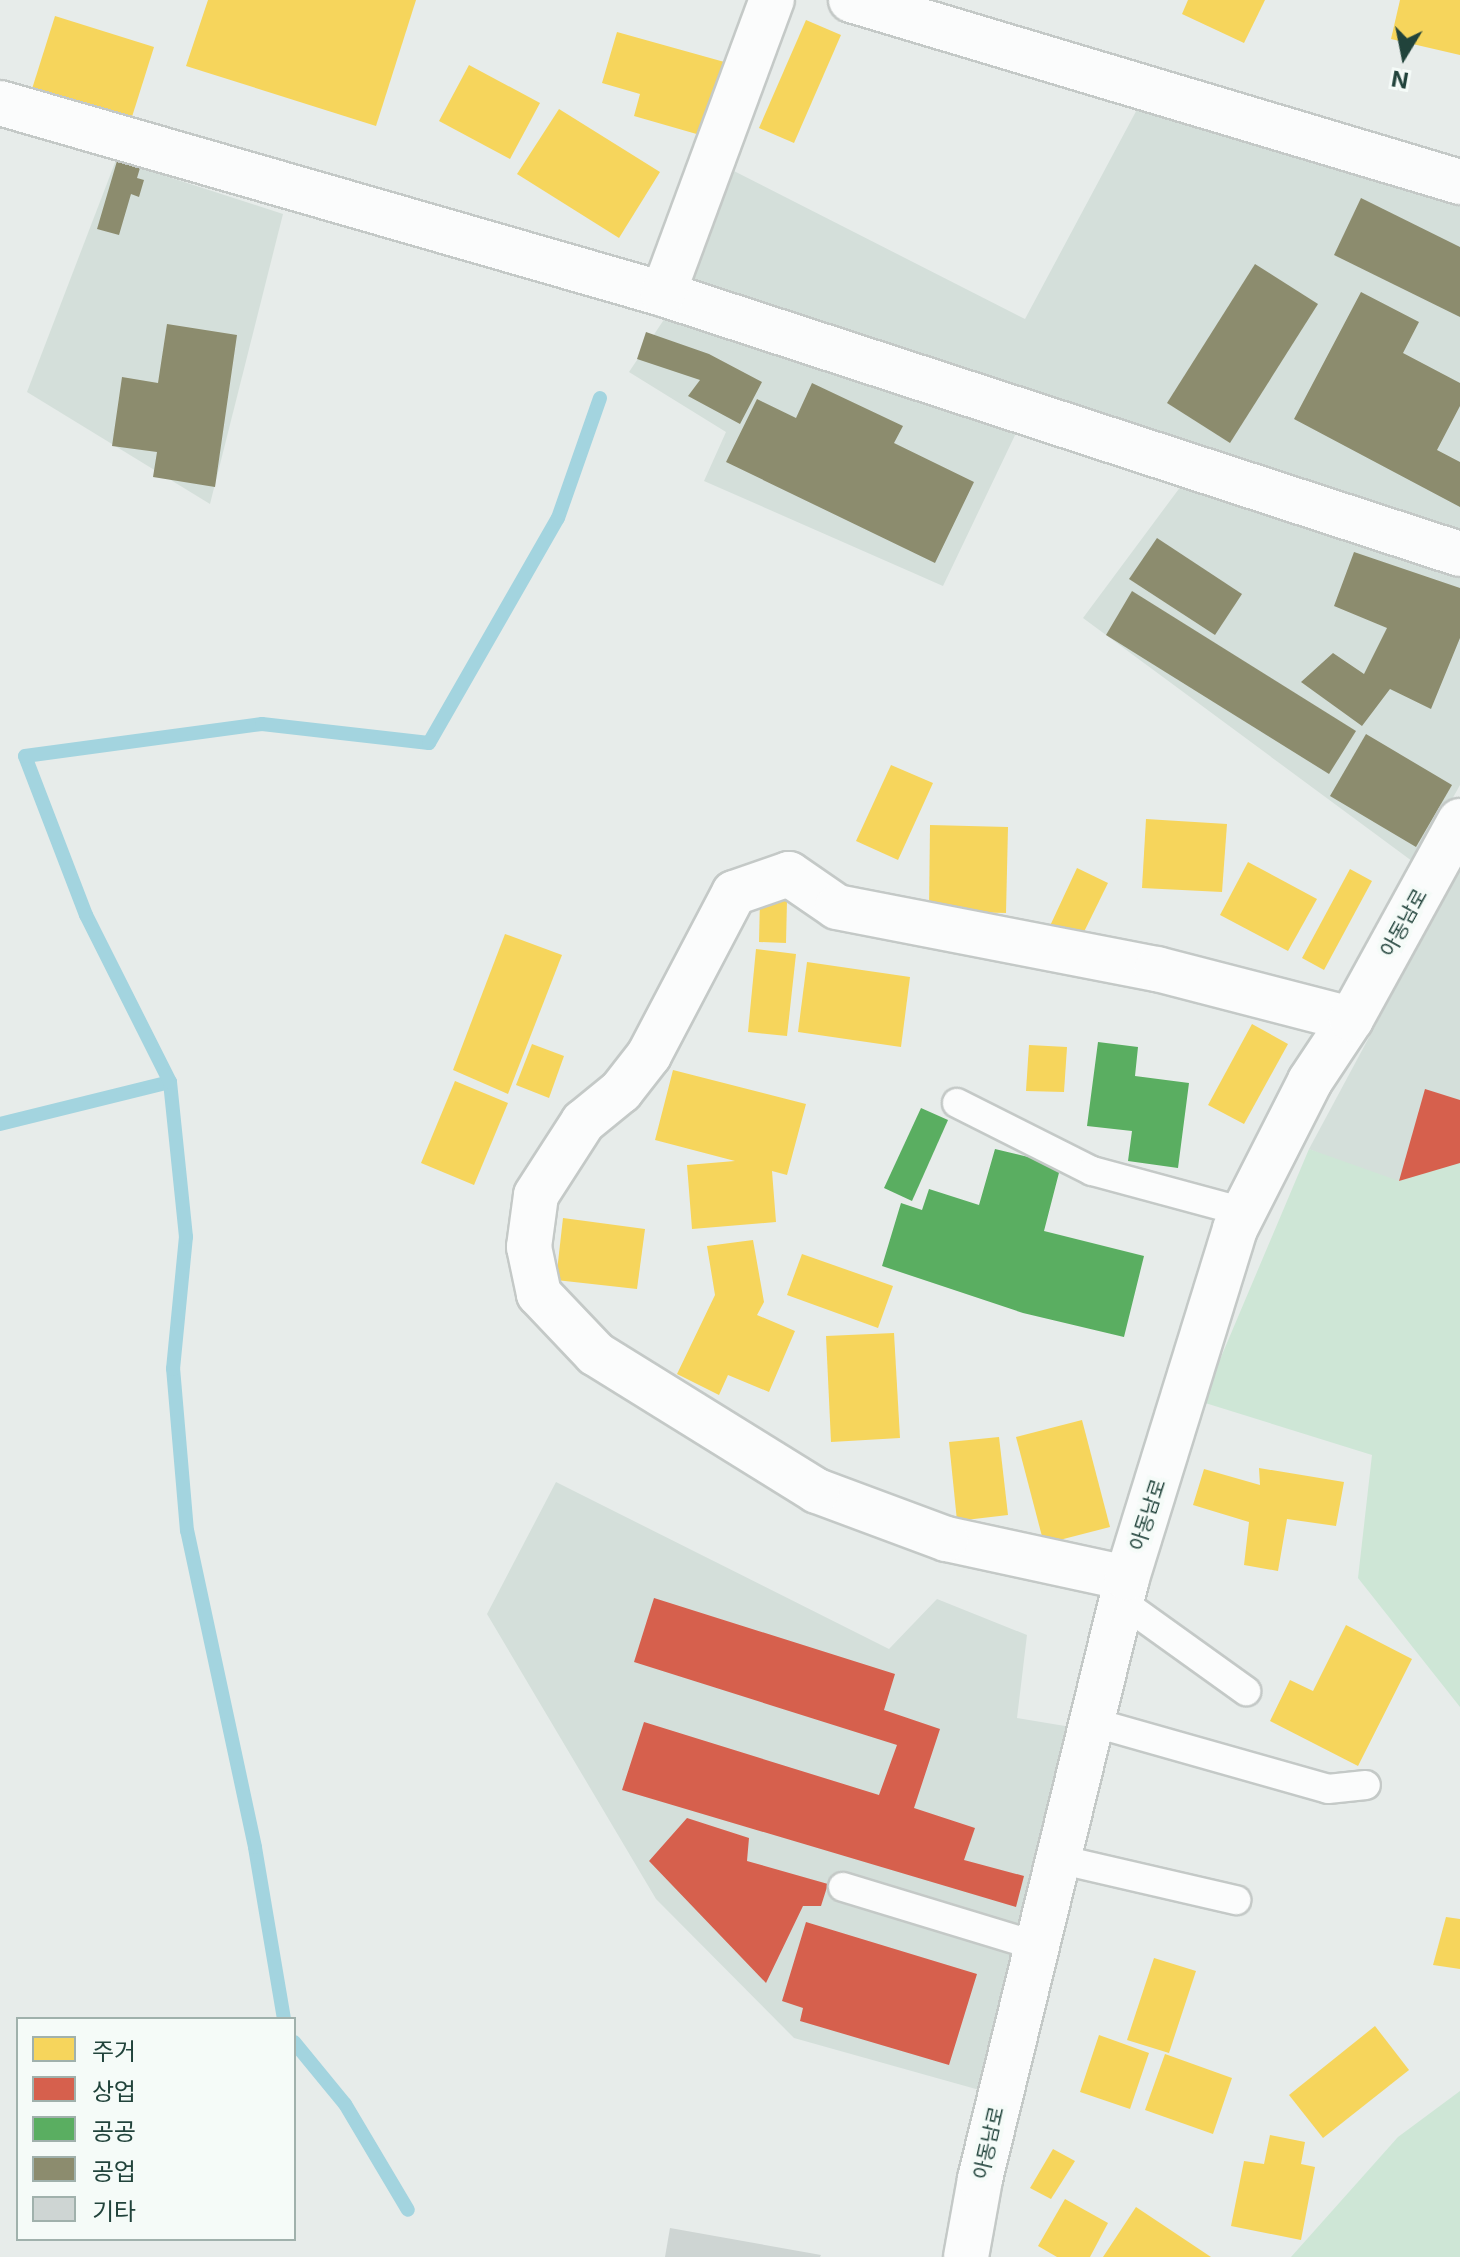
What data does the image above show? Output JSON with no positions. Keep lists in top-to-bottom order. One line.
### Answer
{"streets":{"street":["아동남로"]},"legend":["주거","상업","공공","공업","기타"],"north":"bottom"}
